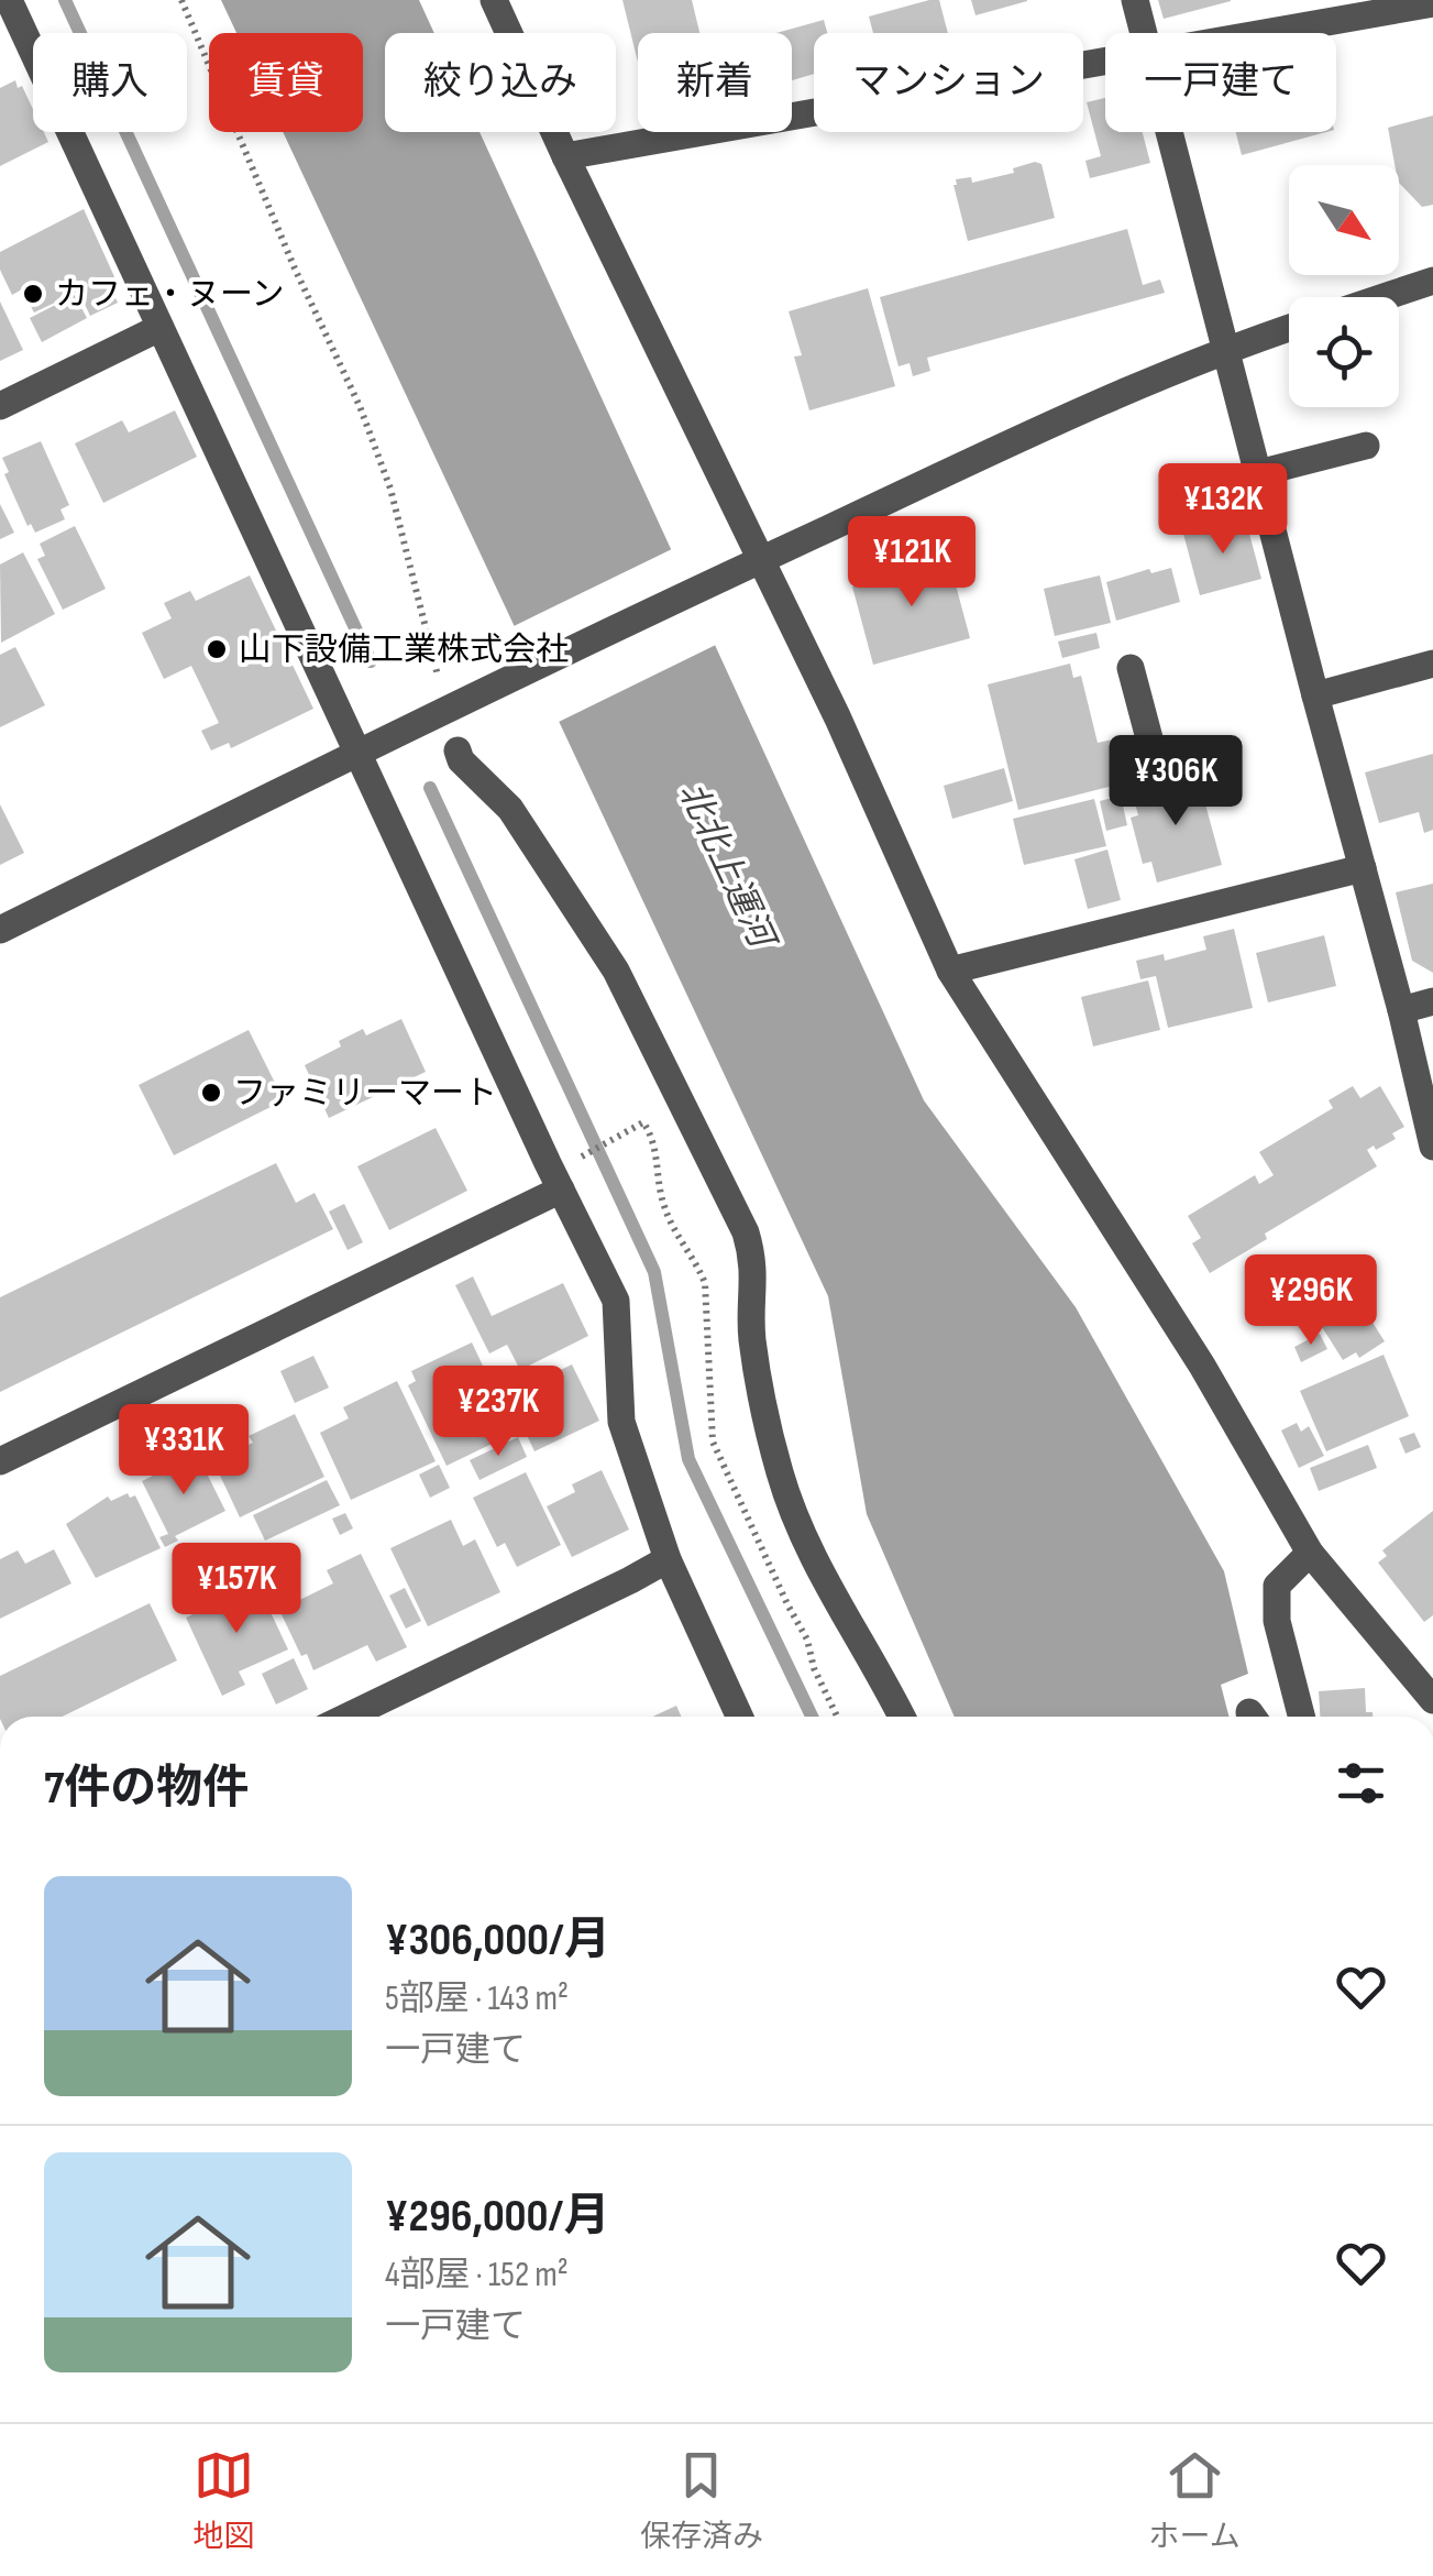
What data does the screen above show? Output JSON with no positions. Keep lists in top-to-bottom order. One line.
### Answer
{"water":["北北上運河"],"places":["カフェ・ヌーン","山下設備工業株式会社","ファミリーマート"],"north":"bottom right","page":{"chip":["購入","賃貸","絞り込み","新着","マンション","一戸建て"],"price":["¥132K","¥121K","¥306K","¥296K","¥237K","¥331K","¥157K"],"heading":"7件の物件","list":[{"name":"¥306,000/月","note":"5部屋 · 143 m² · 一戸建て"},{"name":"¥296,000/月","note":"4部屋 · 152 m² · 一戸建て"}],"tabs":["地図","保存済み","ホーム"]}}
